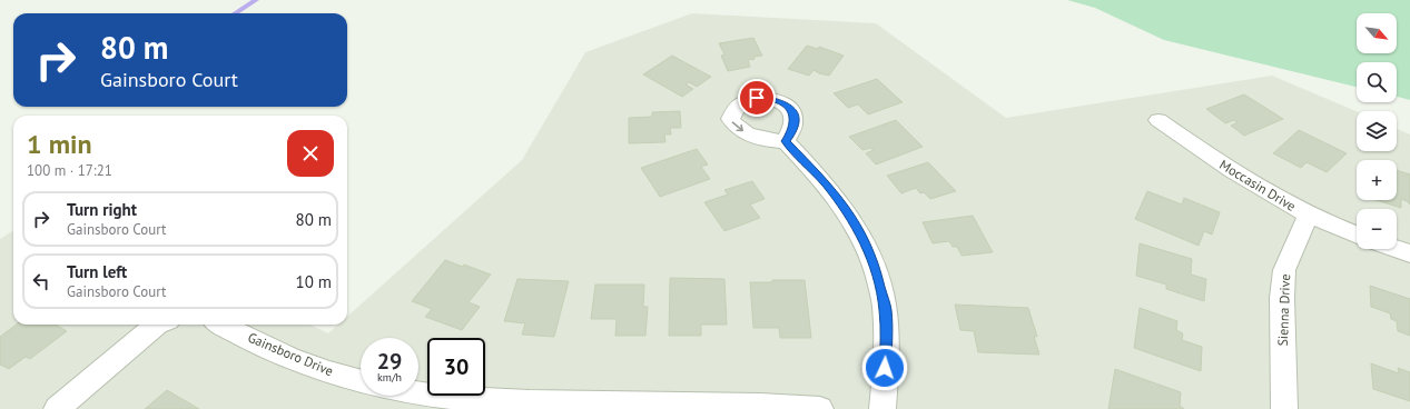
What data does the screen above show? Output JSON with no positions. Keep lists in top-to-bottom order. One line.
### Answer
{"streets":{"street":["Moccasin Drive","Sienna Drive","Gainsboro Drive"]},"crossings":[["Moccasin Drive","Sienna Drive"]],"north":"bottom right","page":{"map_buttons":["+","−"],"turn":["80 m","Gainsboro Court"],"heading":["1 min","100 m · 17:21"],"list":[{"name":"Turn right","note":"Gainsboro Court","value":"80 m"},{"name":"Turn left","note":"Gainsboro Court","value":"10 m"}],"speed":"29 km/h","limit":"30"}}
